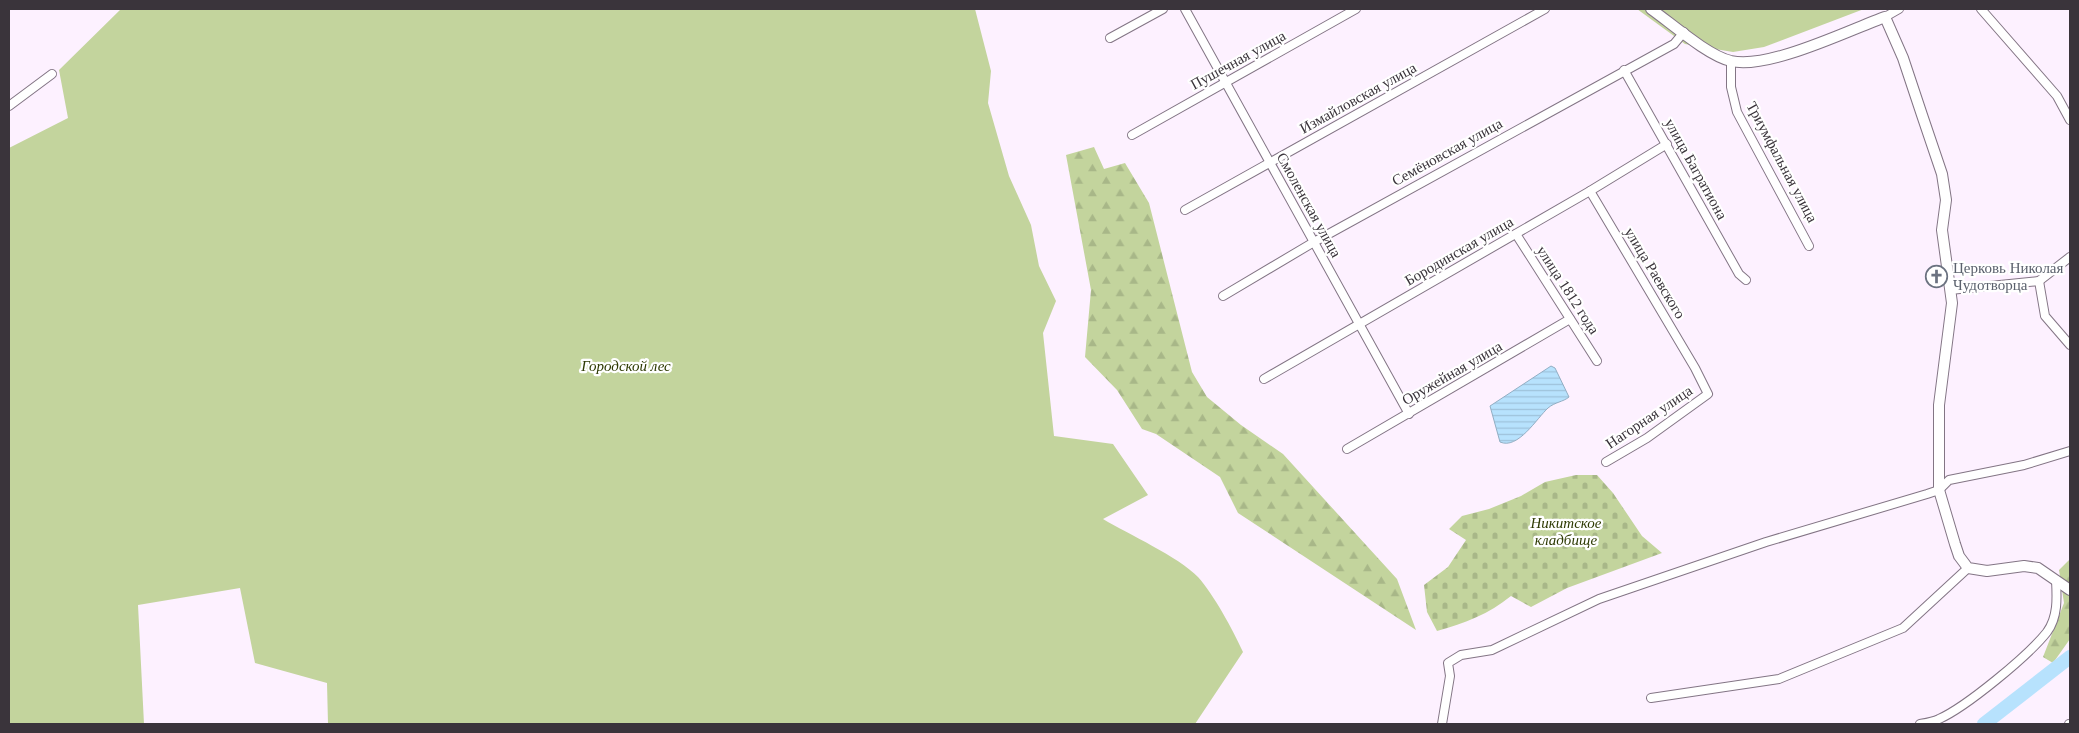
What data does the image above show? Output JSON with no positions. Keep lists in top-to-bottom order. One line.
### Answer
{"streets":{"street":["Пушечная улица","Измайловская улица","Семёновская улица","Триумфальная улица","улица Багратиона","Смоленская улица","Бородинская улица","улица Раевского","улица 1812 года","Оружейная улица","Нагорная улица"]},"crossings":[["Пушечная улица","Смоленская улица"],["Измайловская улица","Смоленская улица"],["Семёновская улица","улица Багратиона"],["Семёновская улица","Смоленская улица"],["улица Багратиона","Бородинская улица"],["Смоленская улица","Бородинская улица"],["Смоленская улица","Оружейная улица"],["Бородинская улица","улица Раевского"],["Бородинская улица","улица 1812 года"],["улица Раевского","Нагорная улица"],["улица 1812 года","Оружейная улица"]],"parks":["Городской лес","Никитское кладбище"],"places":{"church":["Церковь Николая Чудотворца"]}}
